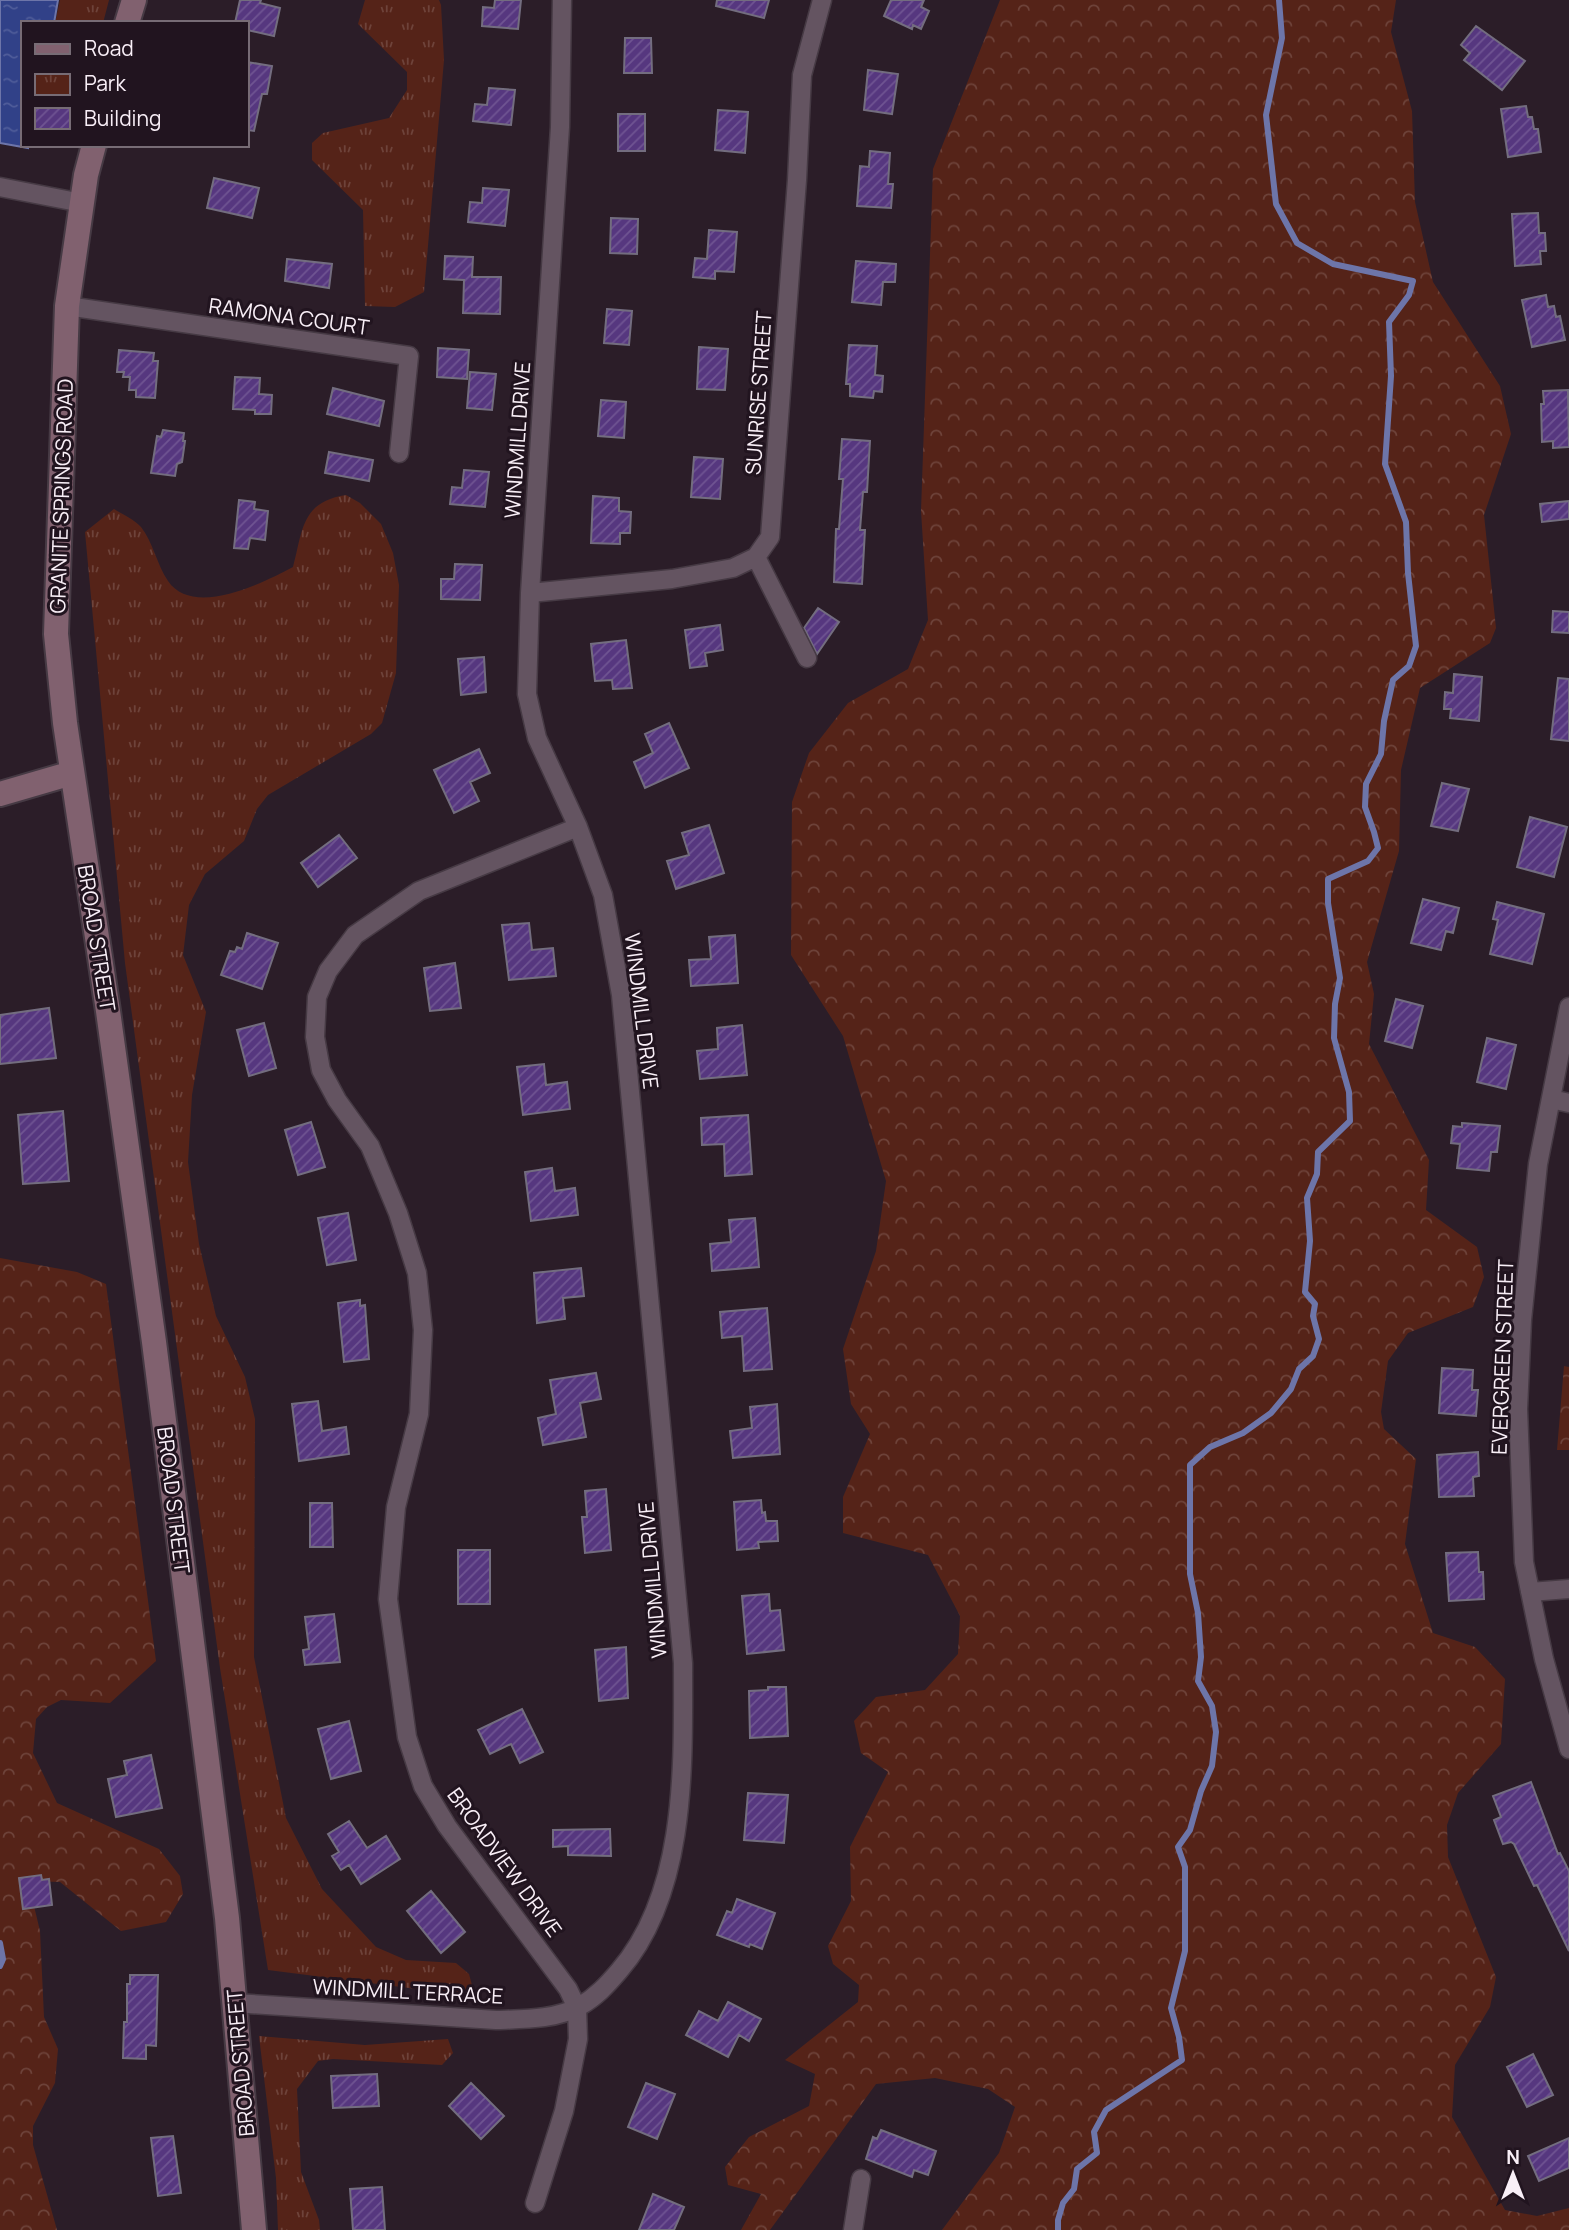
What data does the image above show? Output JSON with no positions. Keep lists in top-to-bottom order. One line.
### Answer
{"streets":{"street":["RAMONA COURT","SUNRISE STREET","WINDMILL DRIVE","GRANITE SPRINGS ROAD","BROAD STREET","EVERGREEN STREET","BROADVIEW DRIVE","WINDMILL TERRACE"]},"crossings":[["RAMONA COURT","GRANITE SPRINGS ROAD"],["WINDMILL DRIVE","BROADVIEW DRIVE"],["WINDMILL DRIVE","WINDMILL TERRACE"],["GRANITE SPRINGS ROAD","BROAD STREET"],["BROAD STREET","WINDMILL TERRACE"],["BROADVIEW DRIVE","WINDMILL TERRACE"]],"legend":["Road","Park","Building"],"north":"top"}
